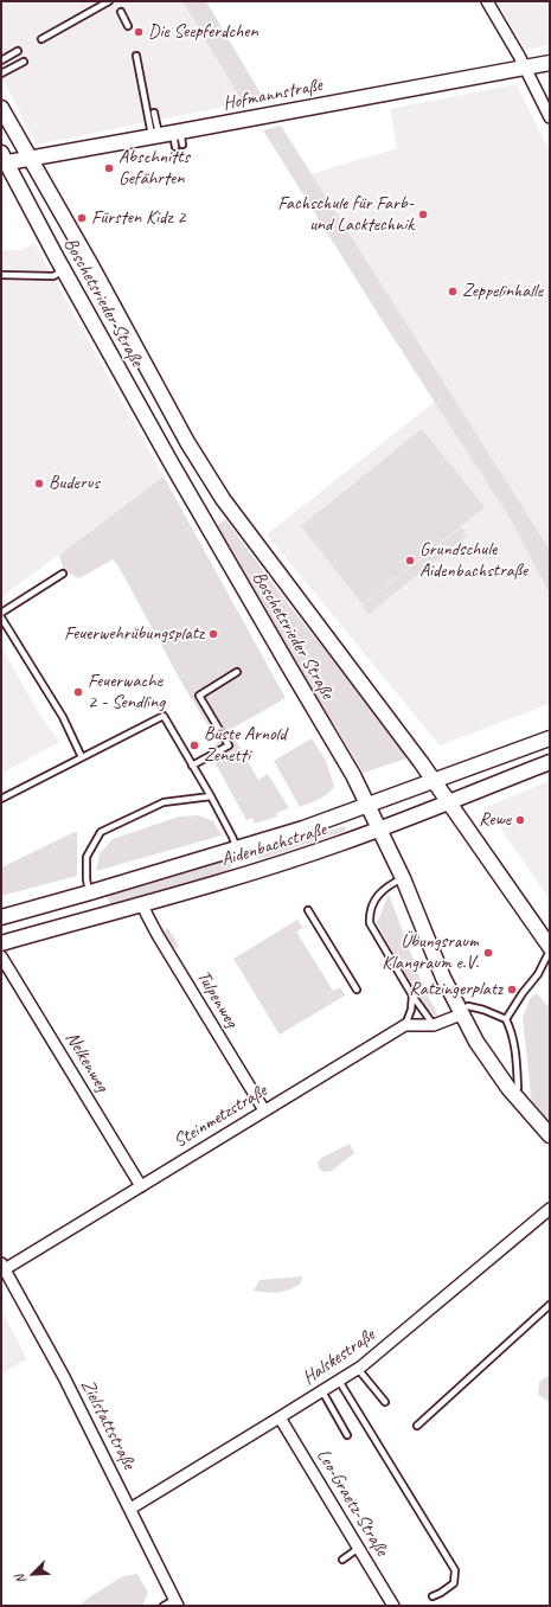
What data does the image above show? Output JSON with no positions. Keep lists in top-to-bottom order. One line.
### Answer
{"streets":{"main road":["Hofmannstraße","Boschetsrieder Straße","Aidenbachstraße"],"street":["Tulpenweg","Nelkenweg","Steinmetzstraße","Halskestraße","Zielstattstraße","Leo-Graetz-Straße"]},"crossings":[["Hofmannstraße","Boschetsrieder Straße"],["Boschetsrieder Straße","Aidenbachstraße"],["Aidenbachstraße","Tulpenweg"],["Tulpenweg","Steinmetzstraße"],["Nelkenweg","Steinmetzstraße"],["Steinmetzstraße","Zielstattstraße"],["Halskestraße","Zielstattstraße"],["Halskestraße","Leo-Graetz-Straße"]],"places":["Die Seepferdchen","Abschnitts Gefährten","Fachschule für Farb- und Lacktechnik","Fürsten Kidz 2","Zeppelinhalle","Buderus","Grundschule Aidenbachstraße","Feuerwehrübungsplatz","Feuerwache 2 - Sendling","Büste Arnold Zenetti","Rewe","Übungsraum Klangraum e.V.","Ratzingerplatz"],"north":"bottom left"}
